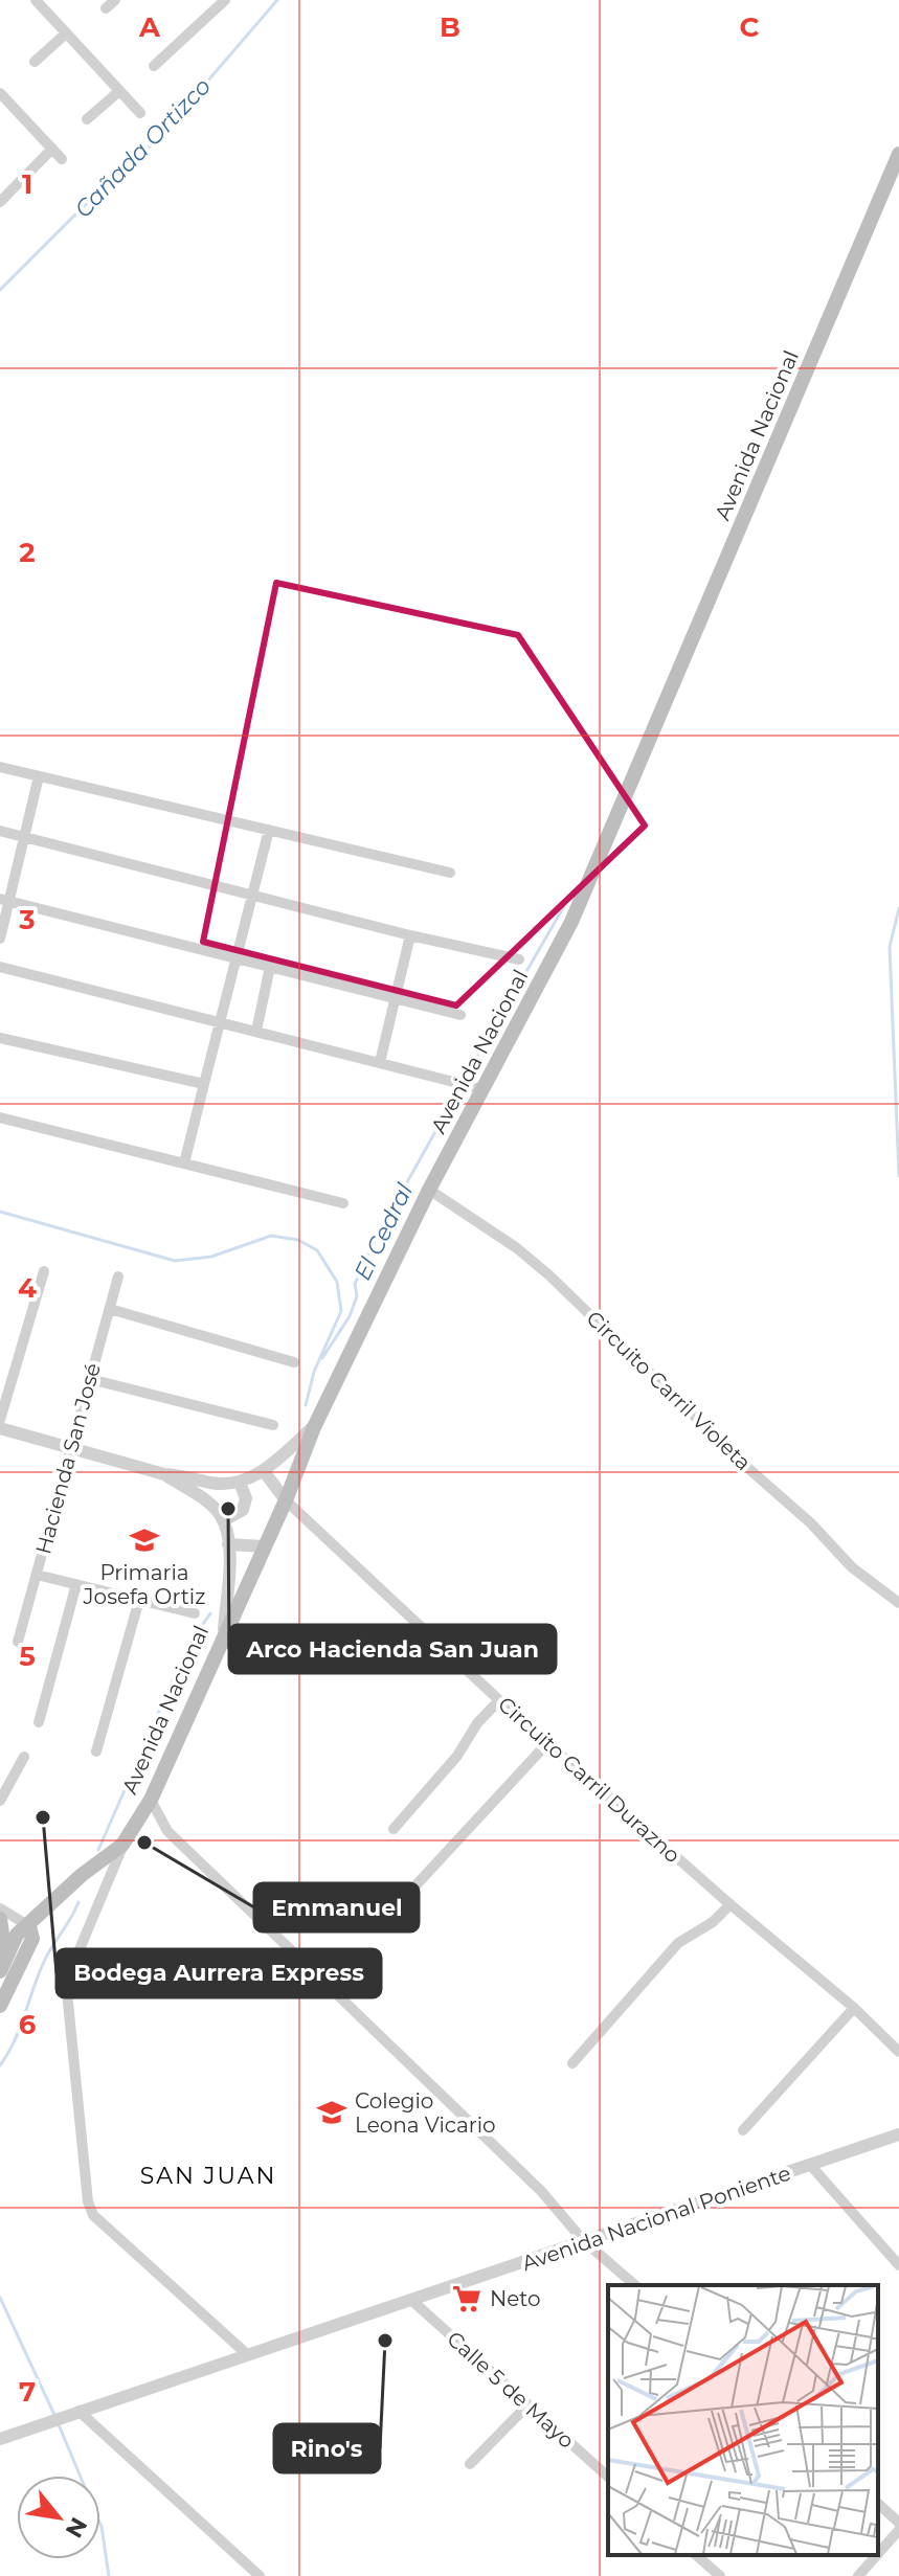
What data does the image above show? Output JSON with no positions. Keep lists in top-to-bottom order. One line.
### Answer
{"streets":{"main road":["Avenida Nacional"],"street":["Circuito Carril Violeta","Hacienda San José","Circuito Carril Durazno","Avenida Nacional Poniente","Calle 5 de Mayo"]},"crossings":[["Avenida Nacional","Circuito Carril Violeta"],["Avenida Nacional","Circuito Carril Durazno"],["Avenida Nacional Poniente","Calle 5 de Mayo"]],"districts":["SAN JUAN"],"water":["Cañada Ortizco","El Cedral"],"places":{"other":["Arco Hacienda San Juan","Bodega Aurrera Express","Emmanuel","Rino's"],"school or university":["Primaria Josefa Ortiz","Colegio Leona Vicario"],"supermarket":["Neto"]},"north":"bottom right","grid":{"columns":["A","B","C"],"rows":["1","2","3","4","5","6","7"]}}
